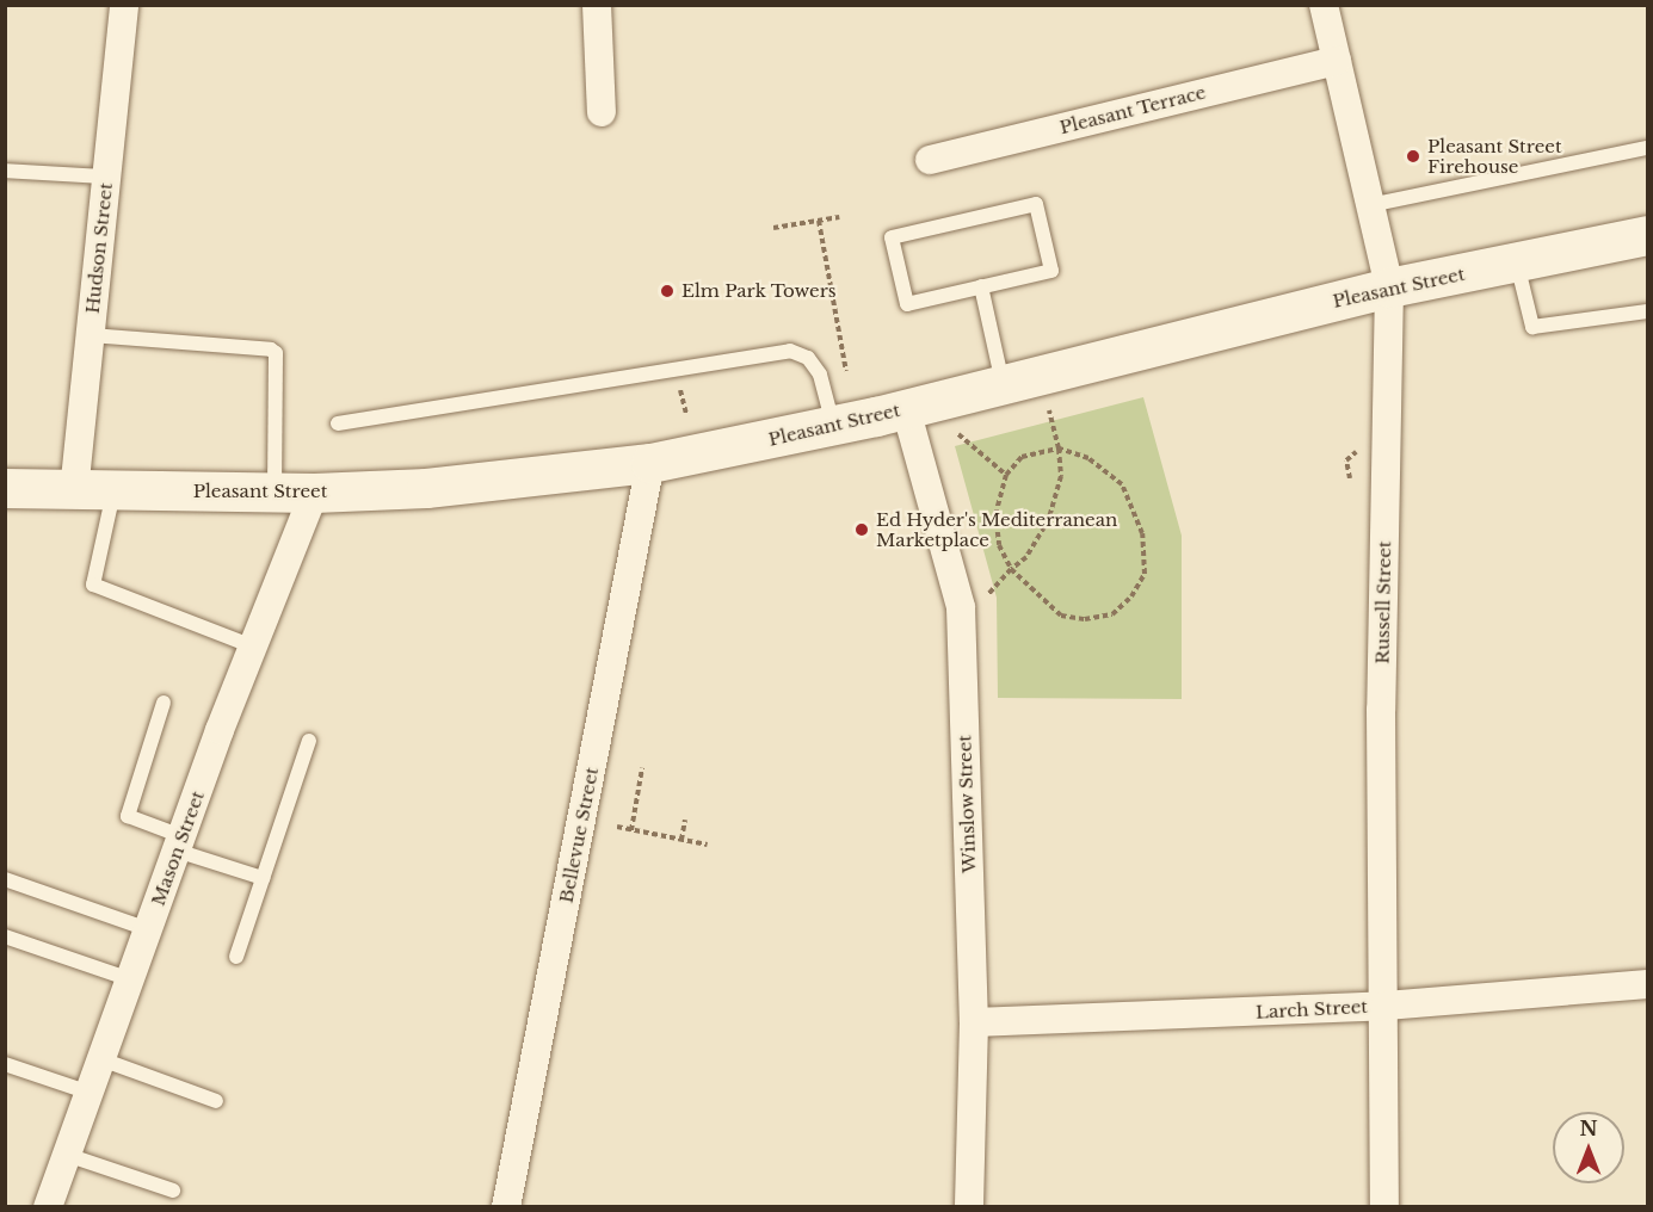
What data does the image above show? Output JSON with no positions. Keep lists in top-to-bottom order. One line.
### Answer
{"streets":{"main road":["Pleasant Street"],"street":["Pleasant Terrace","Hudson Street","Russell Street","Winslow Street","Bellevue Street","Mason Street","Larch Street"]},"crossings":[["Pleasant Terrace","Russell Street"],["Hudson Street","Pleasant Street"],["Pleasant Street","Russell Street"],["Pleasant Street","Winslow Street"],["Pleasant Street","Bellevue Street"],["Pleasant Street","Mason Street"],["Russell Street","Larch Street"],["Winslow Street","Larch Street"]],"places":["Pleasant Street Firehouse","Elm Park Towers","Ed Hyder's Mediterranean Marketplace"],"north":"top"}
